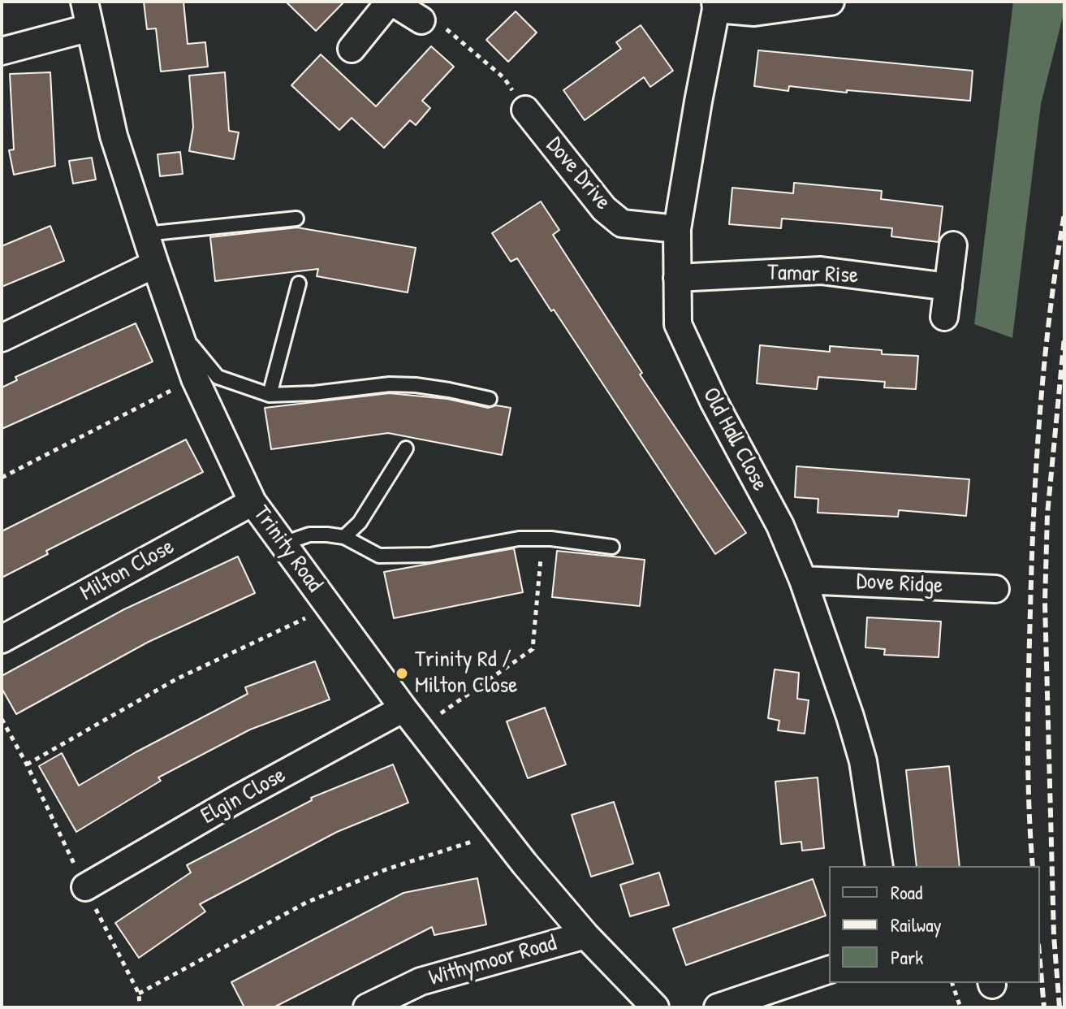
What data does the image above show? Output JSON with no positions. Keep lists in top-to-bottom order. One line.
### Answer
{"streets":{"street":["Dove Drive","Tamar Rise","Old Hall Close","Trinity Road","Milton Close","Dove Ridge","Elgin Close","Withymoor Road"]},"crossings":[["Dove Drive","Old Hall Close"],["Tamar Rise","Old Hall Close"],["Old Hall Close","Dove Ridge"],["Trinity Road","Milton Close"],["Trinity Road","Elgin Close"],["Trinity Road","Withymoor Road"]],"places":["Trinity Rd / Milton Close"],"legend":["Road","Railway","Park"]}
